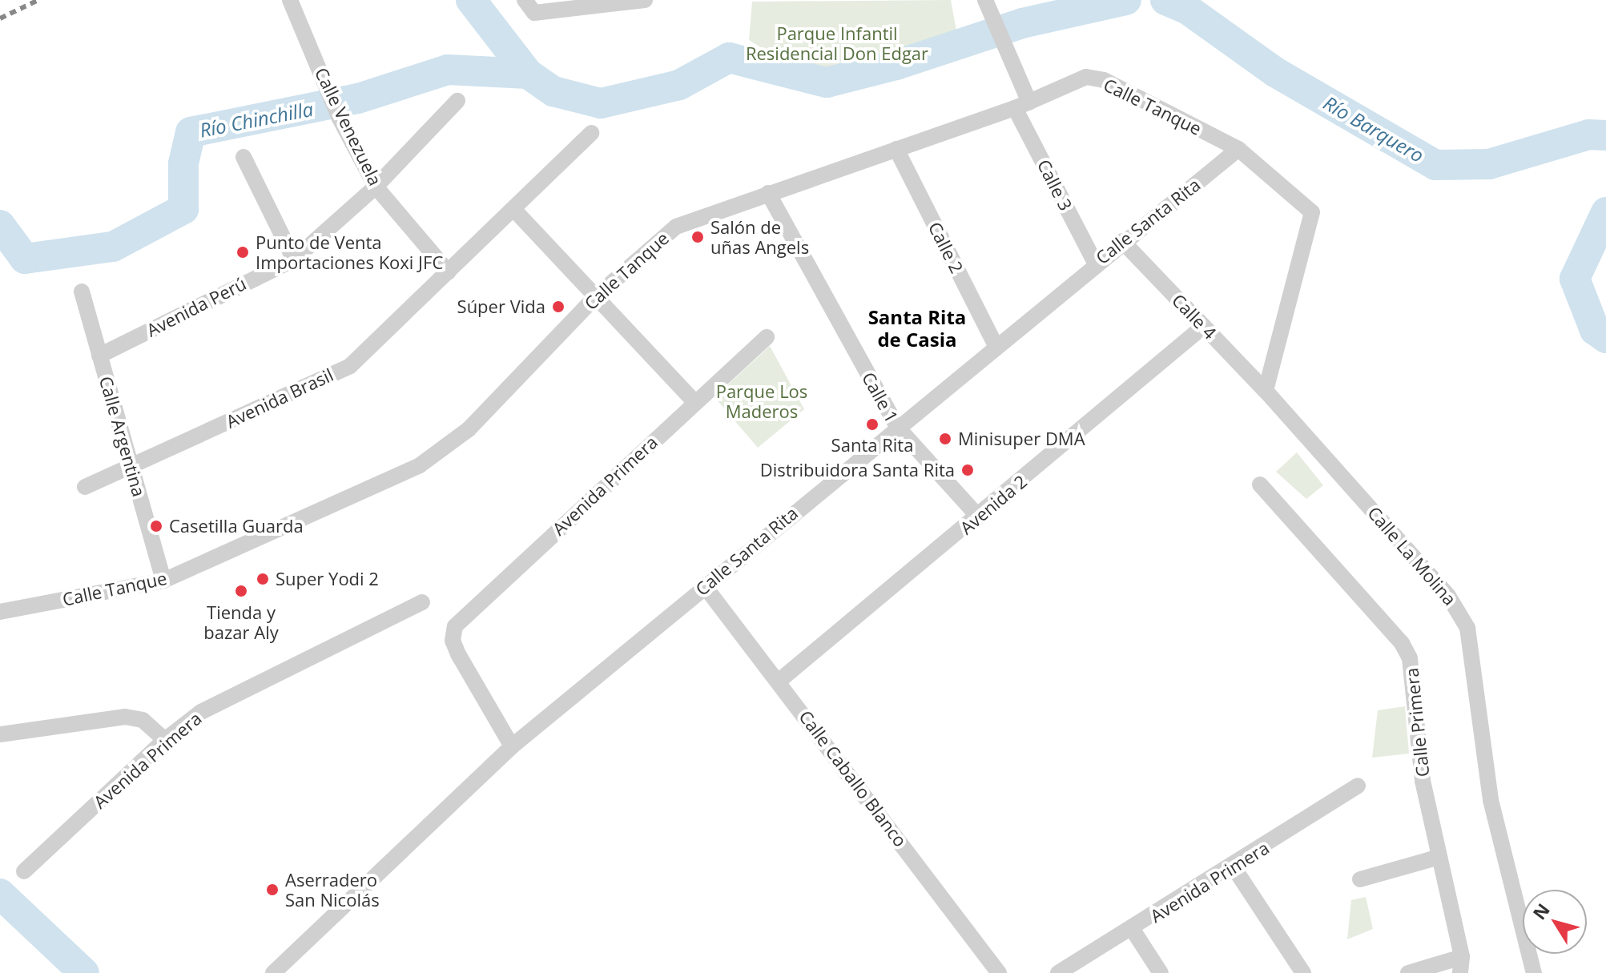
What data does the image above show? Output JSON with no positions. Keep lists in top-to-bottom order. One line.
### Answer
{"streets":{"street":["Calle Tanque","Calle Venezuela","Calle 3","Calle Santa Rita","Calle 2","Avenida Perú","Calle 4","Calle 1","Avenida Brasil","Calle Argentina","Avenida Primera","Avenida 2","Calle La Molina","Calle Primera","Calle Caballo Blanco"]},"crossings":[["Calle Tanque","Calle 3"],["Calle Tanque","Calle Santa Rita"],["Calle Tanque","Calle 2"],["Calle Tanque","Calle 4"],["Calle Tanque","Calle 1"],["Calle Tanque","Calle Argentina"],["Calle Tanque","Calle La Molina"],["Calle Venezuela","Avenida Perú"],["Calle Venezuela","Avenida Brasil"],["Calle 3","Calle Santa Rita"],["Calle Santa Rita","Calle 2"],["Calle Santa Rita","Calle 4"],["Calle Santa Rita","Calle 1"],["Calle Santa Rita","Avenida Primera"],["Calle Santa Rita","Calle Caballo Blanco"],["Avenida Perú","Calle Argentina"],["Calle 4","Avenida 2"],["Calle 4","Calle La Molina"],["Calle 1","Avenida 2"],["Avenida Brasil","Calle Argentina"],["Avenida 2","Calle Caballo Blanco"]],"districts":["Santa Rita de Casia"],"water":["Río Chinchilla","Río Barquero"],"parks":["Parque Infantil Residencial Don Edgar","Parque Los Maderos"],"places":["Salón de uñas Angels","Punto de Venta Importaciones Koxi JFC","Súper Vida","Santa Rita","Minisuper DMA","Distribuidora Santa Rita","Casetilla Guarda","Super Yodi 2","Tienda y bazar Aly","Aserradero San Nicolás"],"north":"top left"}
